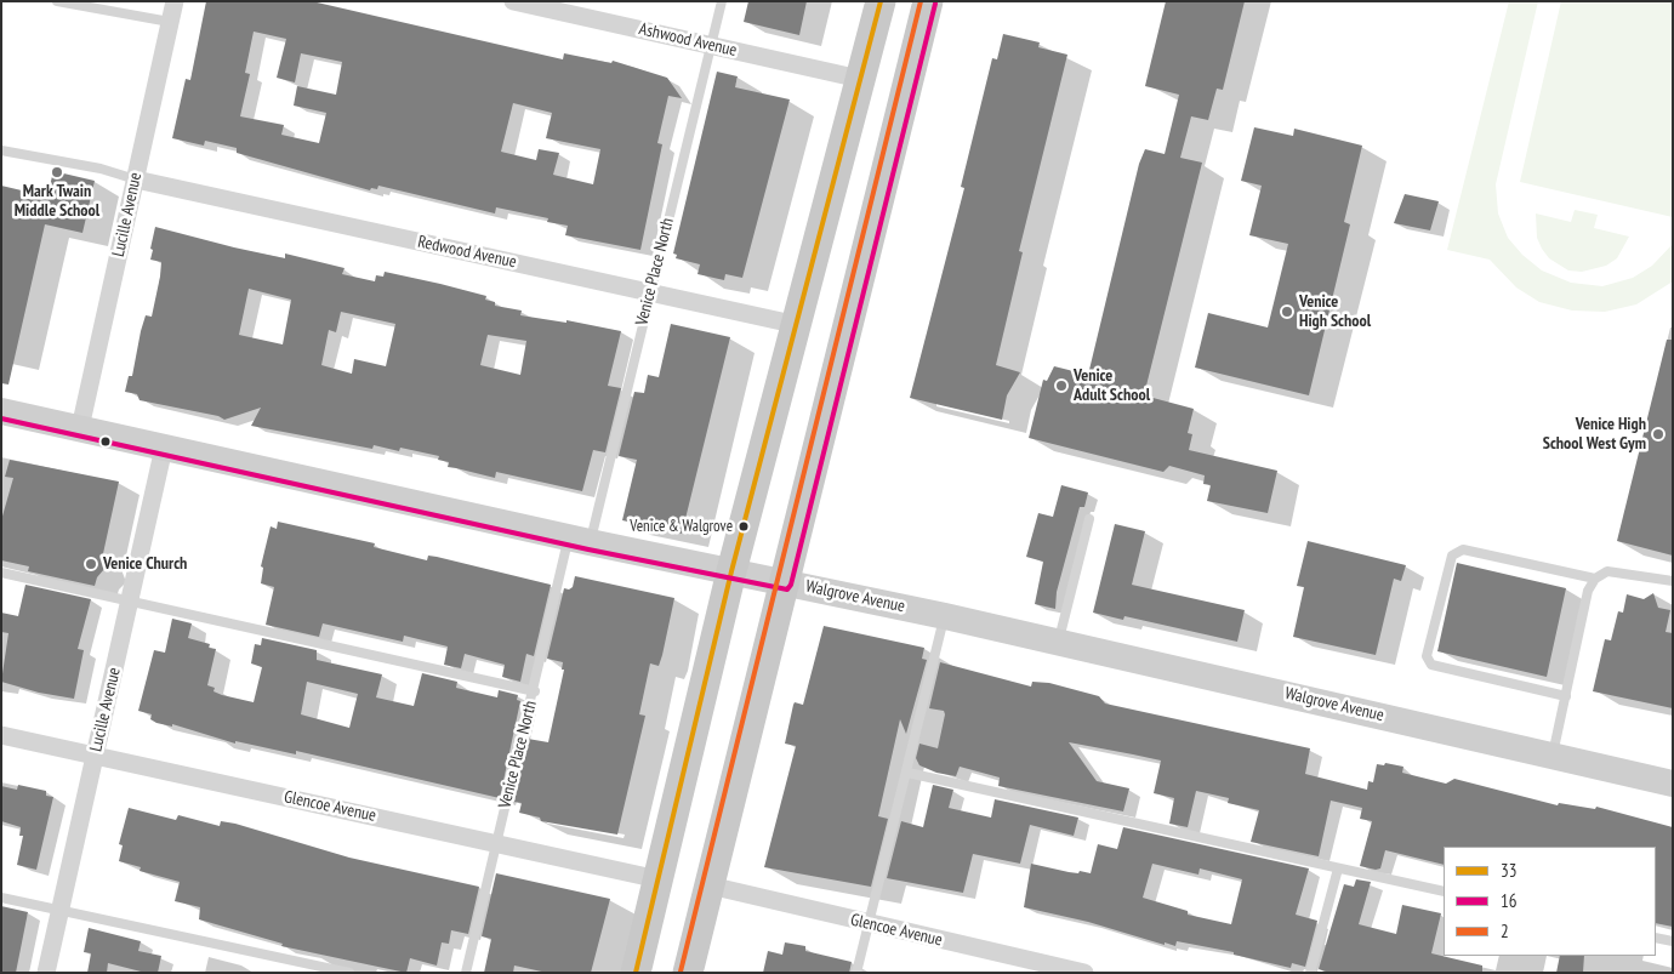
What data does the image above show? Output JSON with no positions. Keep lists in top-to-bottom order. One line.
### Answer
{"streets":{"street":["Ashwood Avenue","Lucille Avenue","Redwood Avenue","Walgrove Avenue","Glencoe Avenue"],"lane":["Venice Place North"]},"crossings":[["Ashwood Avenue","Venice Place North"],["Lucille Avenue","Redwood Avenue"],["Lucille Avenue","Walgrove Avenue"],["Lucille Avenue","Glencoe Avenue"],["Redwood Avenue","Venice Place North"],["Venice Place North","Walgrove Avenue"],["Venice Place North","Glencoe Avenue"]],"places":["Mark Twain Middle School","Venice High School","Venice Adult School","Venice High School West Gym","Venice & Walgrove","Venice Church"],"lines":["transit line 33","transit line 2","transit line 16"],"legend":["33","16","2"]}
